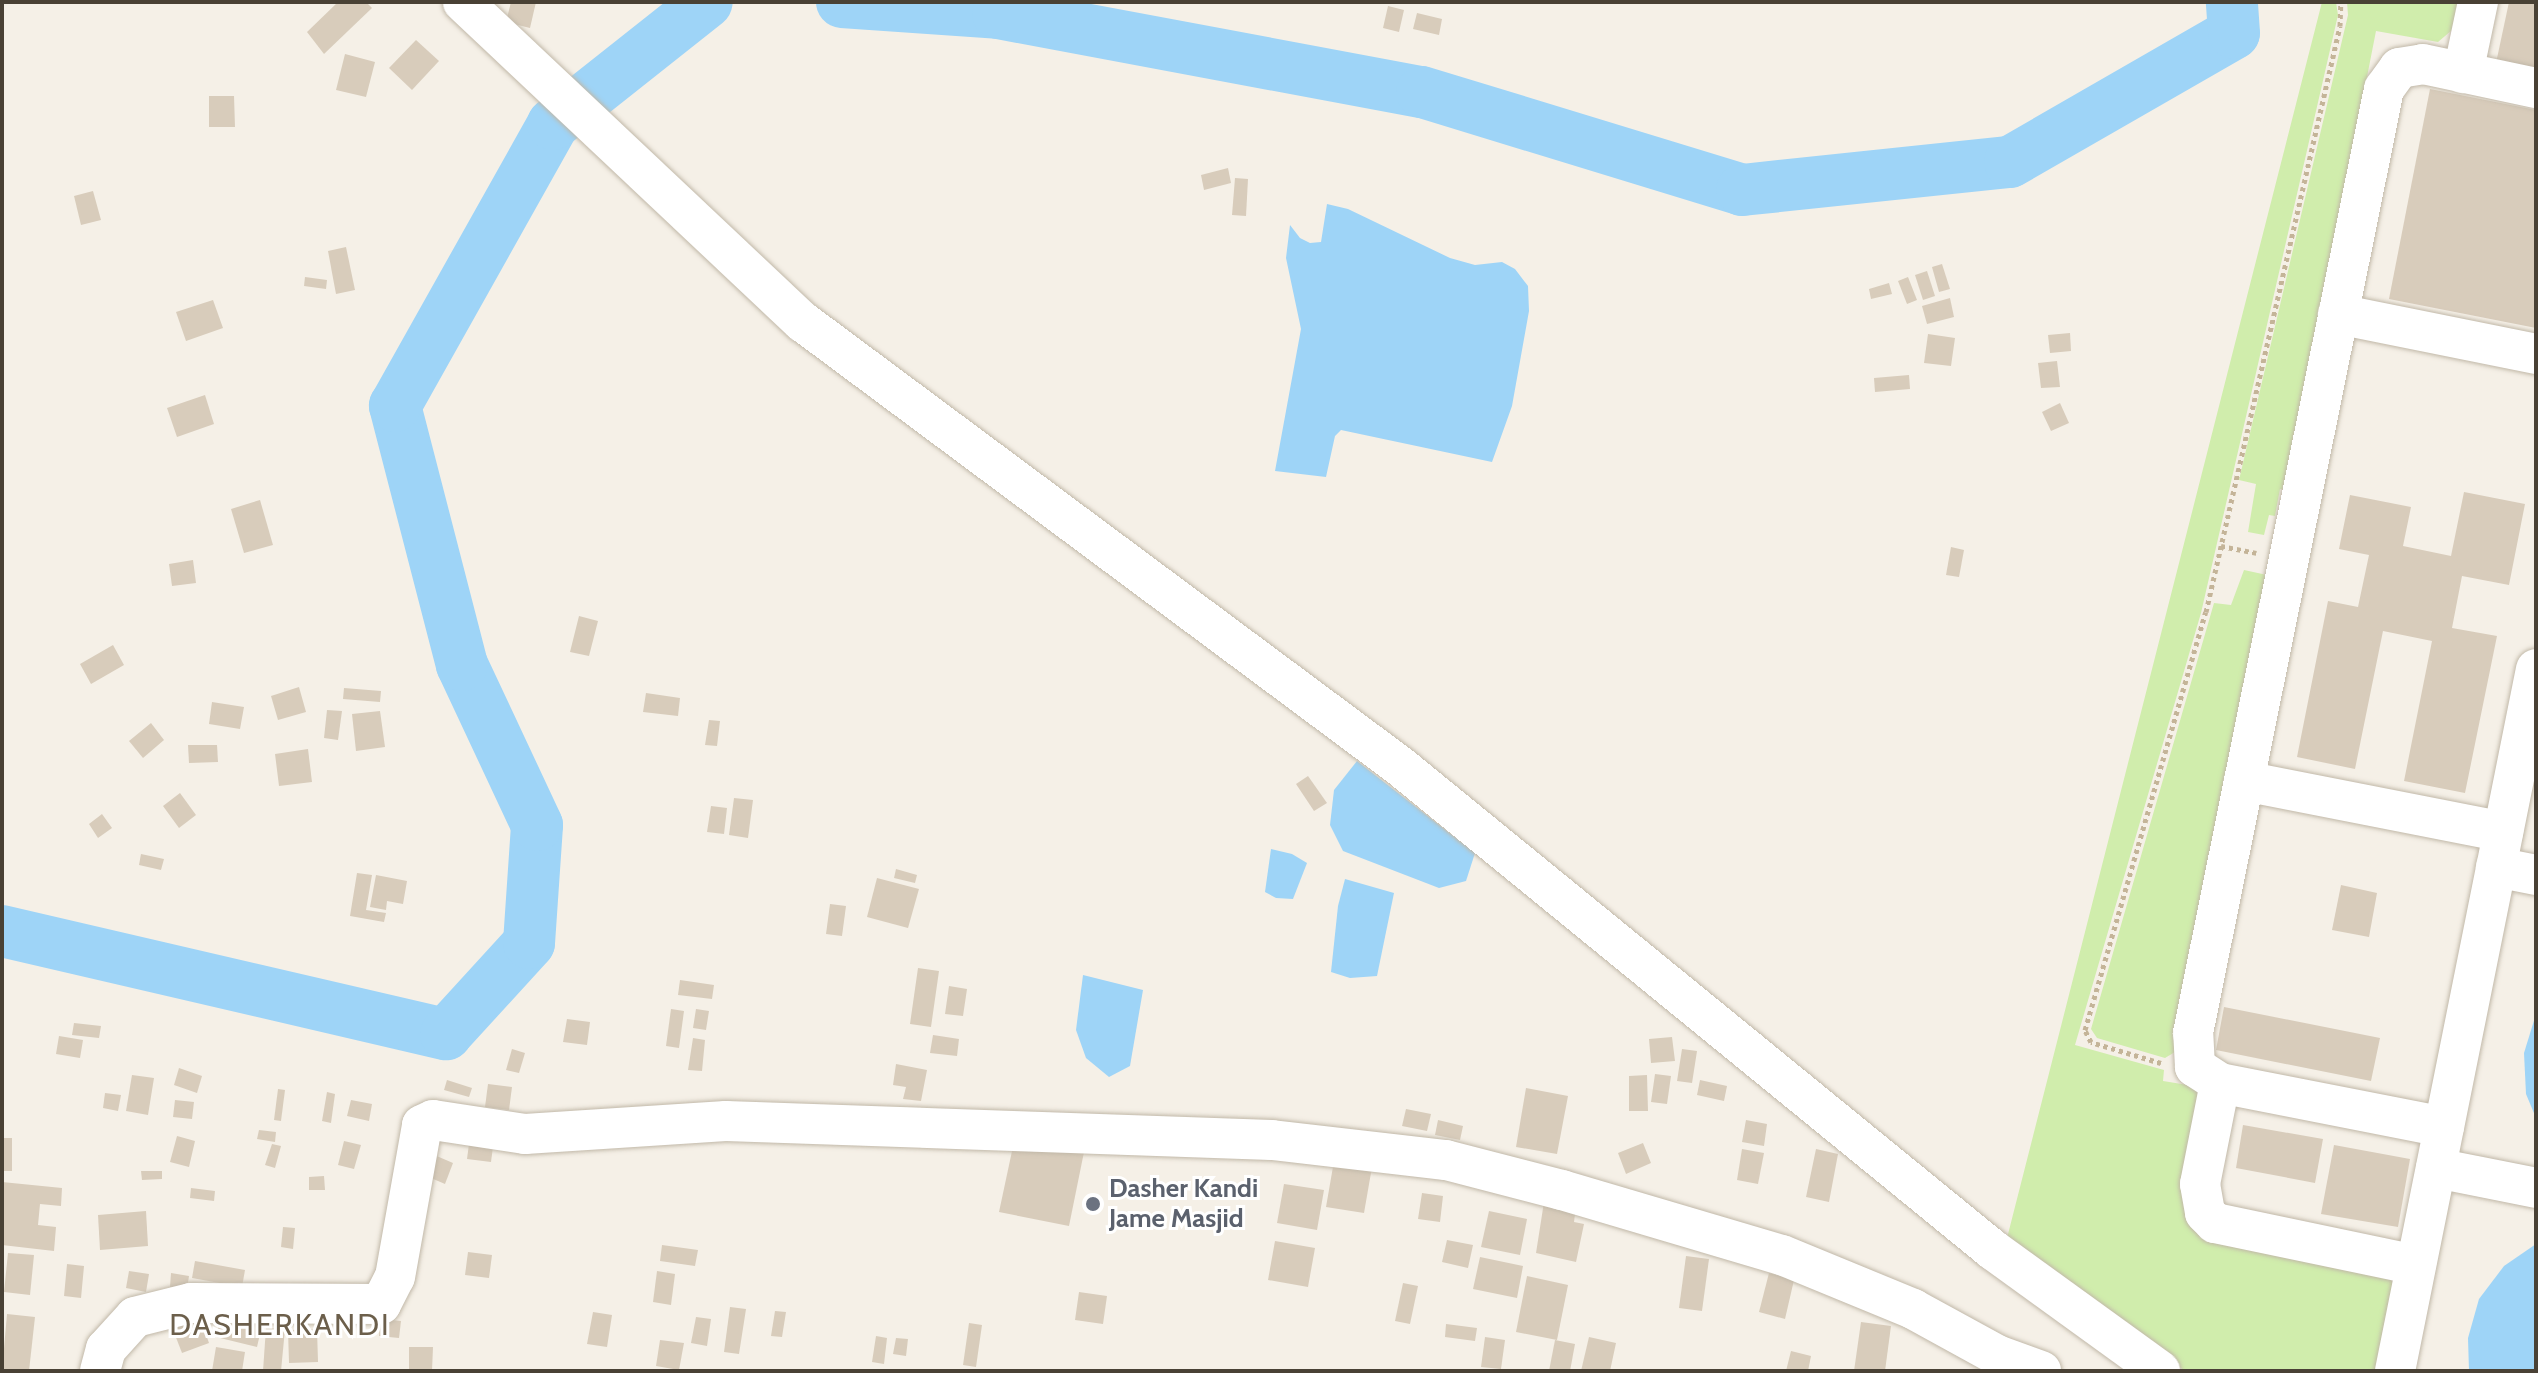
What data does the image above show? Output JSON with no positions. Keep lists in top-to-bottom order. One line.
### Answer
{"districts":["DASHERKANDI"],"places":["Dasher Kandi Jame Masjid"]}
